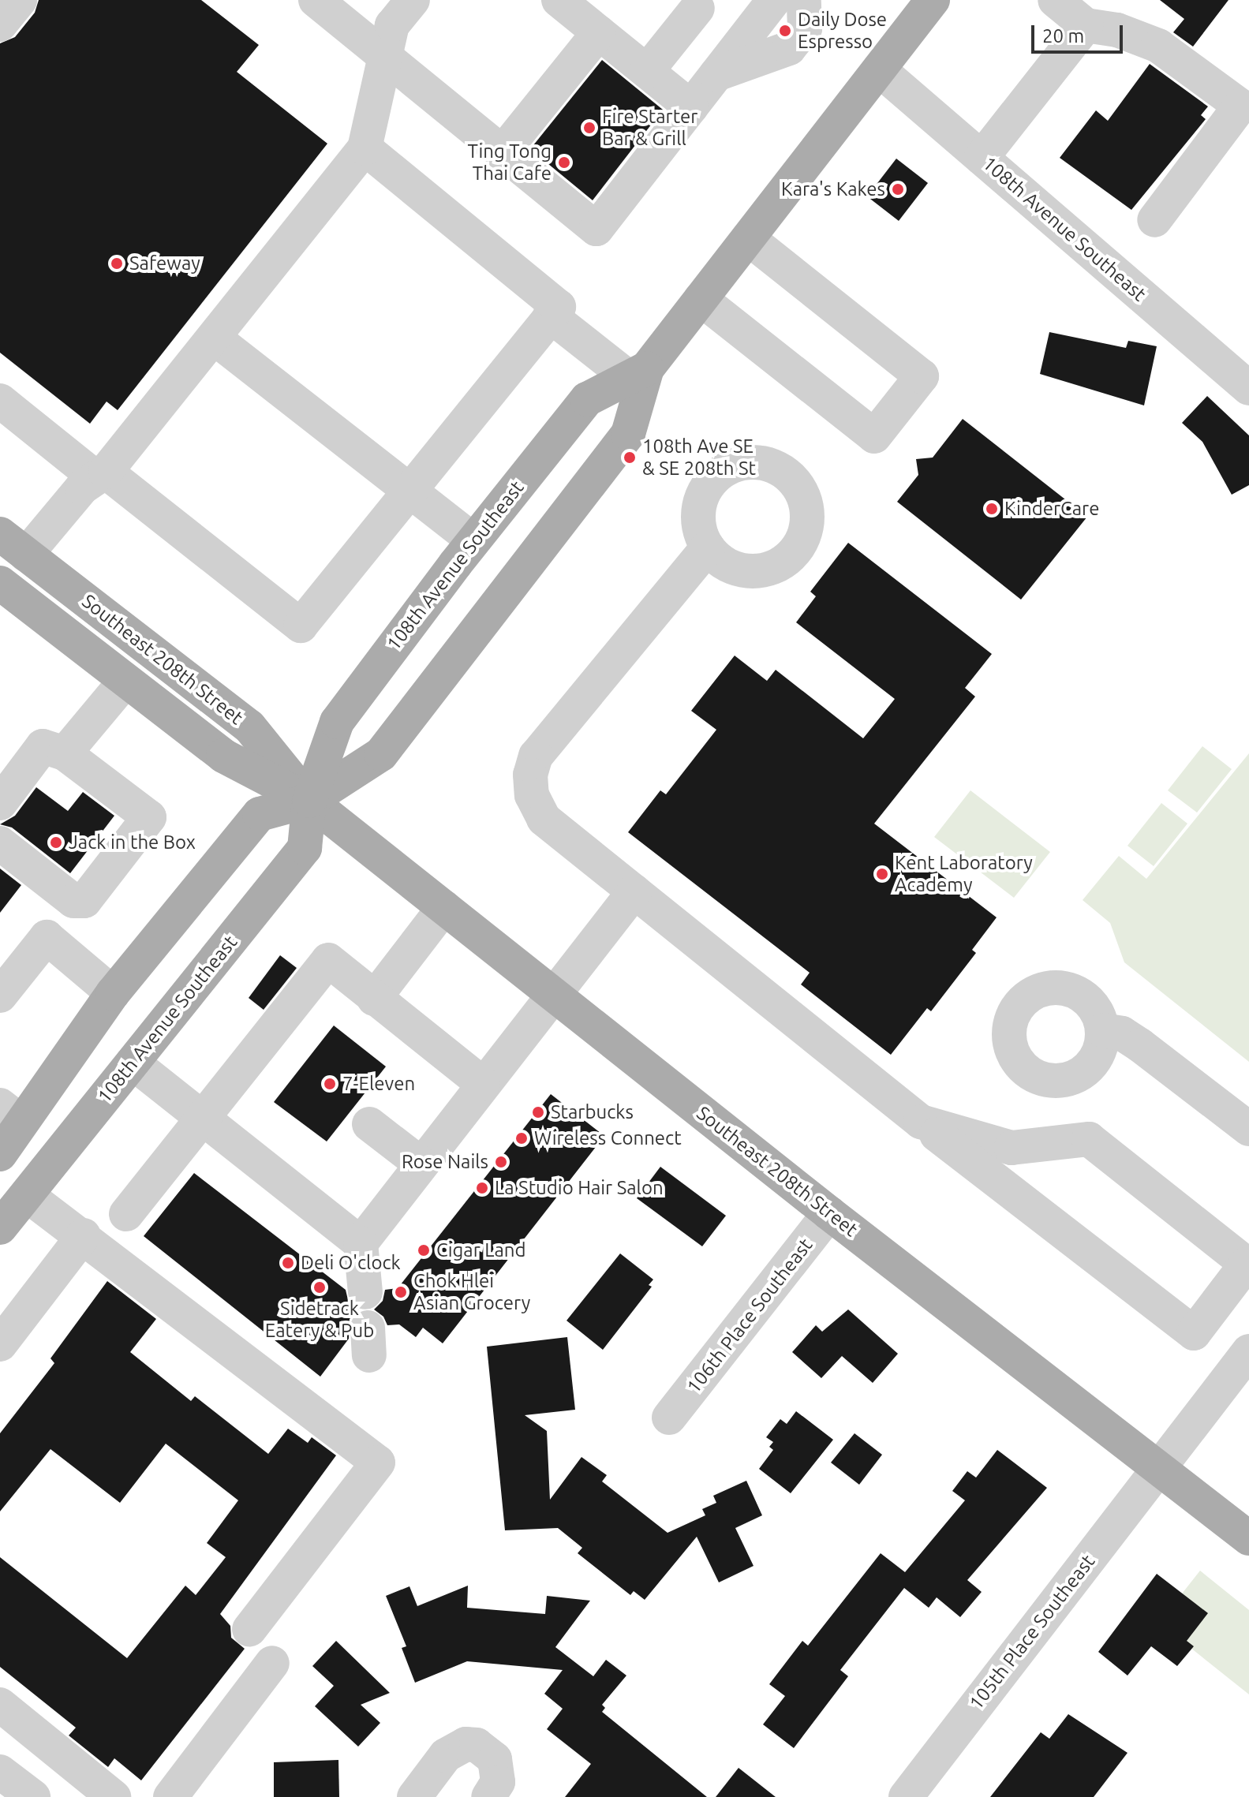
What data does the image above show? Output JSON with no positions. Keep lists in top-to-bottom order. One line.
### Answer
{"streets":{"main road":["108th Avenue Southeast","Southeast 208th Street"],"street":["106th Place Southeast","105th Place Southeast"]},"crossings":[["108th Avenue Southeast","Southeast 208th Street"],["Southeast 208th Street","106th Place Southeast"],["Southeast 208th Street","105th Place Southeast"]],"places":["Daily Dose Espresso","Fire Starter Bar & Grill","Ting Tong Thai Cafe","Kara's Kakes","Safeway","108th Ave SE & SE 208th St","KinderCare","Jack in the Box","Kent Laboratory Academy","7-Eleven","Starbucks","Wireless Connect","Rose Nails","La Studio Hair Salon","Cigar Land","Deli O'clock","Sidetrack Eatery & Pub","Chok Hlei Asian Grocery"],"scale_bar":"20 m"}
